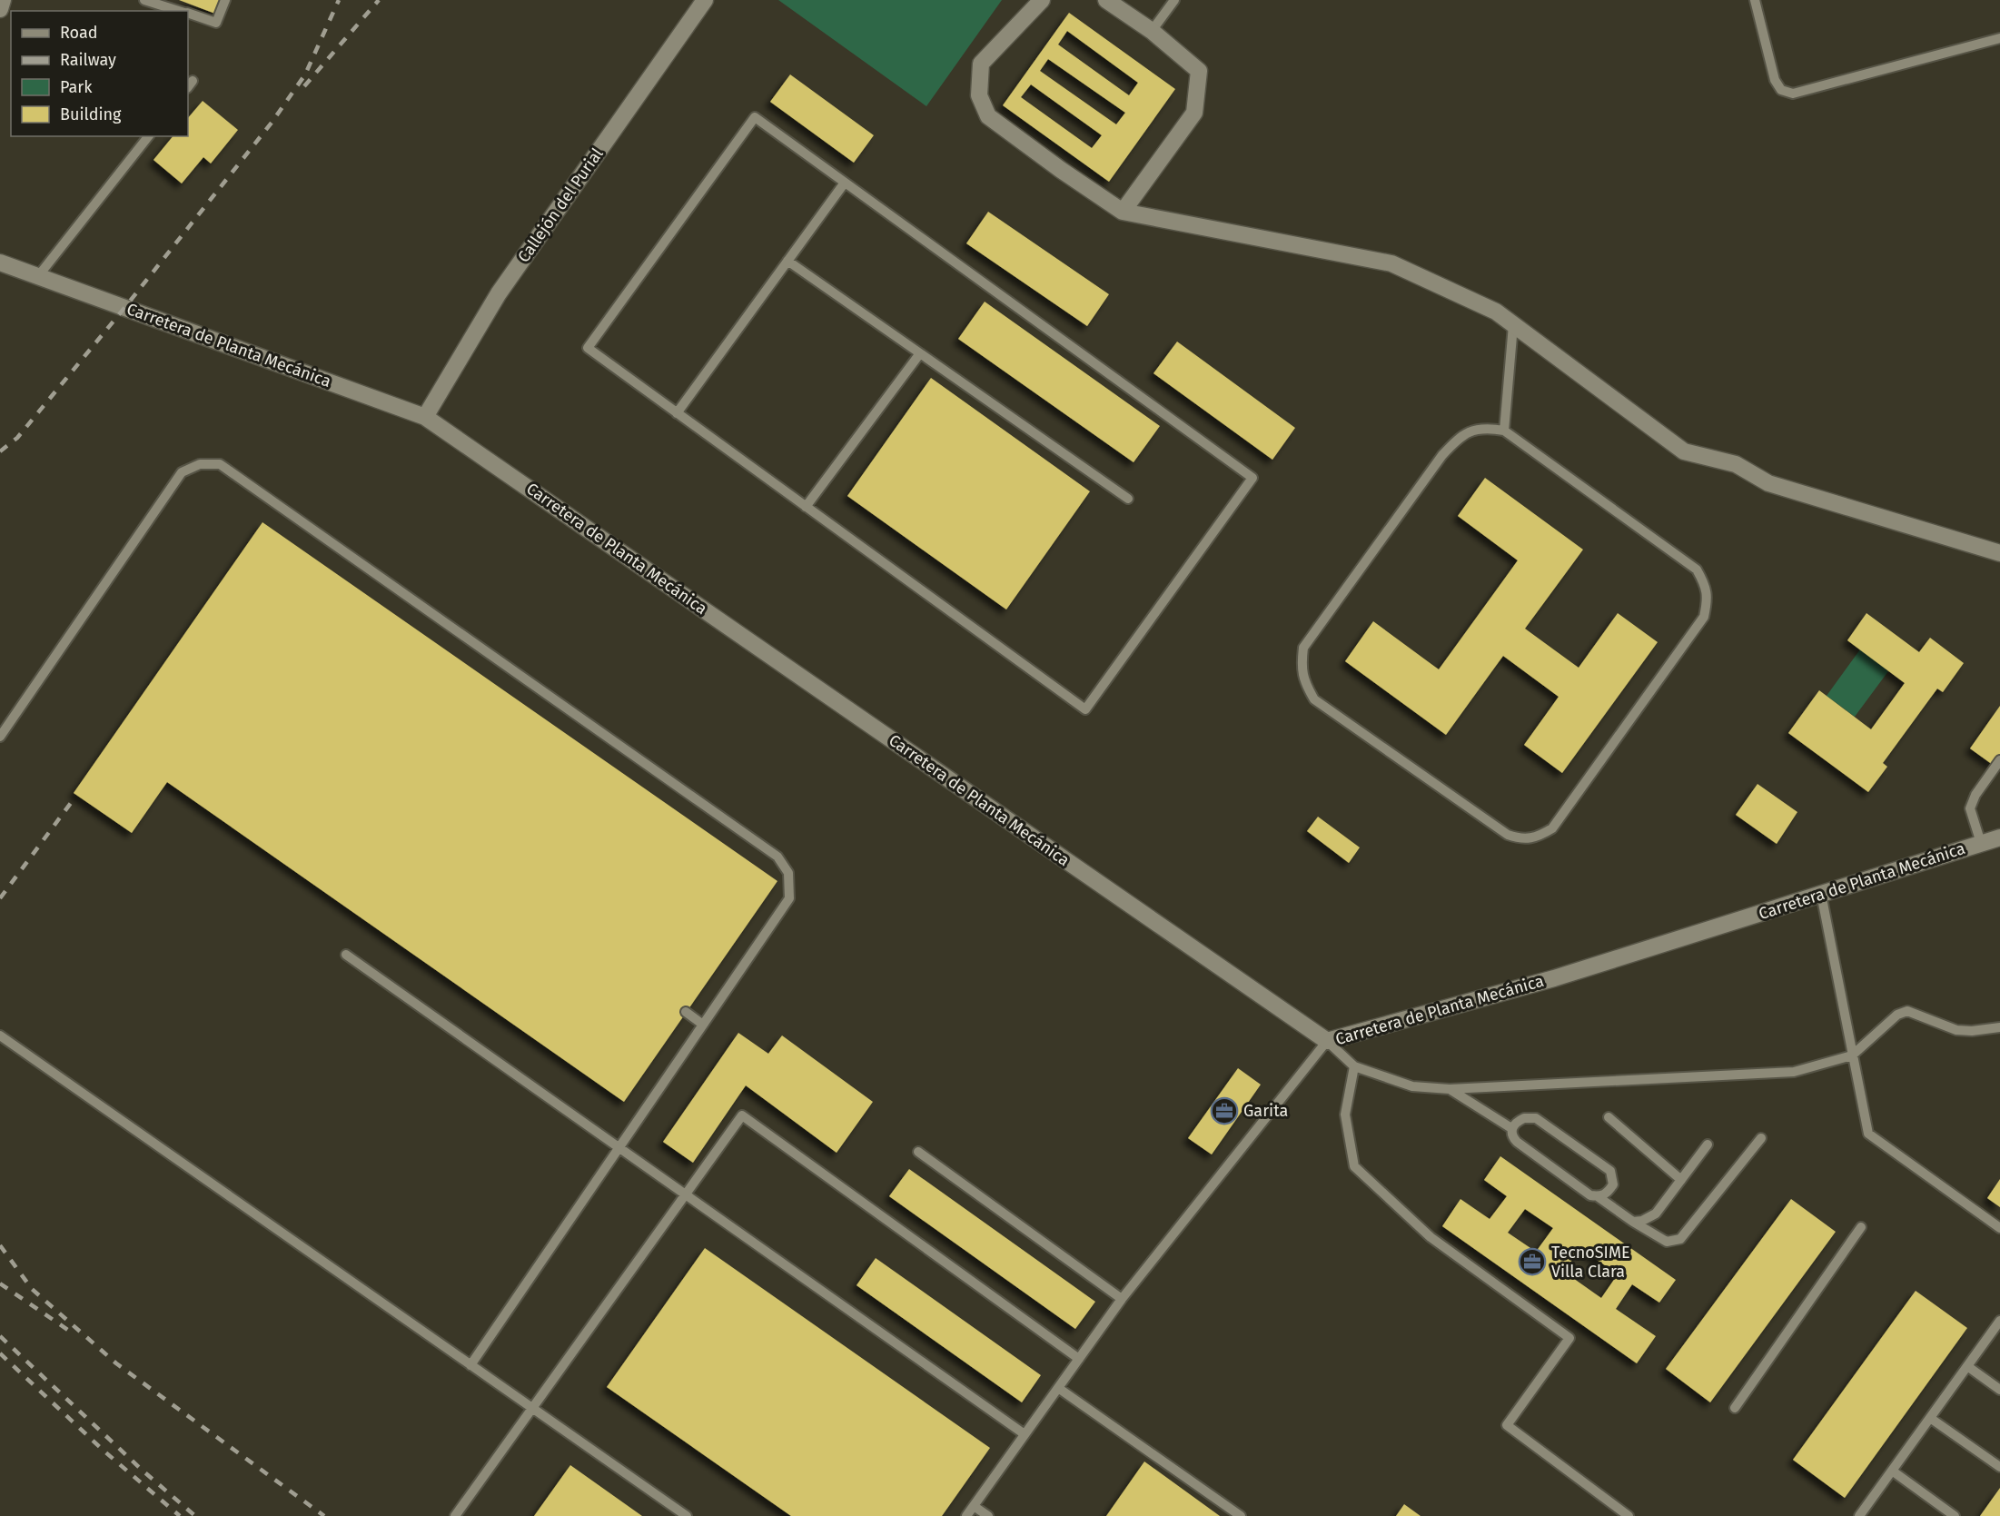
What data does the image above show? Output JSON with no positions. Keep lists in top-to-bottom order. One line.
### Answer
{"streets":{"street":["Callejón del Purial","Carretera de Planta Mecánica"]},"crossings":[["Callejón del Purial","Carretera de Planta Mecánica"]],"places":{"office":["Garita","TecnoSIME Villa Clara"]},"legend":["Road","Railway","Park","Building"]}
